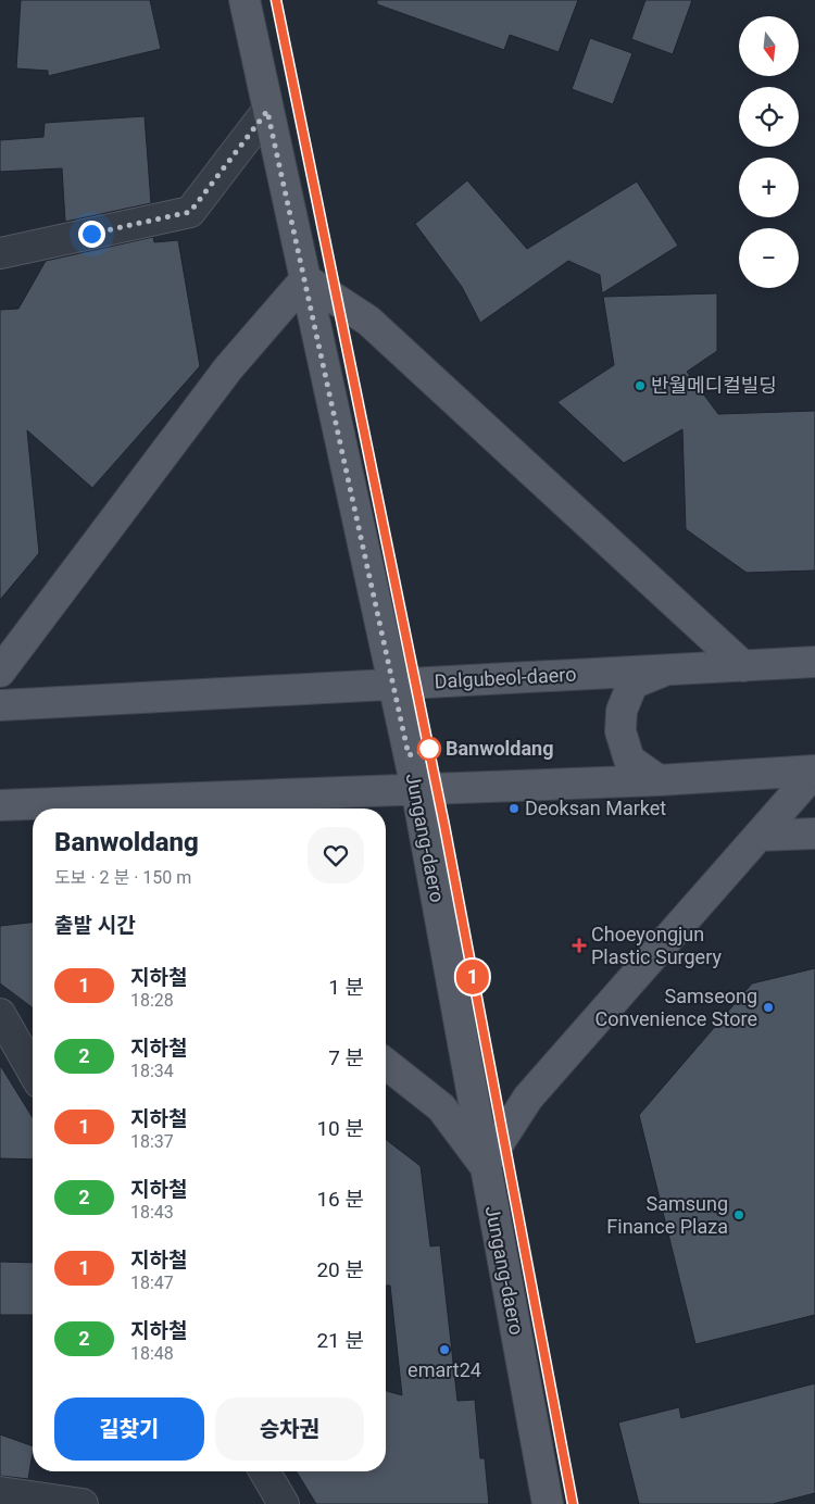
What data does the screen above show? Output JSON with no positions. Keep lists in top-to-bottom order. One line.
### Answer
{"streets":{"main road":["Dalgubeol-daero","Jungang-daero"]},"crossings":[["Dalgubeol-daero","Jungang-daero"]],"places":{"other":["반월메디컬빌딩","Banwoldang","Deoksan Market","Samseong Convenience Store","Samsung Finance Plaza","emart24"],"health":["Choeyongjun Plastic Surgery"]},"lines":["metro line 1"],"north":"bottom","page":{"on_map":"1","map_buttons":["+","−"],"heading":[["Banwoldang","도보 · 2 분 · 150 m"],"출발 시간"],"list":[{"mark":"1","name":"지하철","note":"18:28","value":"1 분"},{"mark":"2","name":"지하철","note":"18:34","value":"7 분"},{"mark":"1","name":"지하철","note":"18:37","value":"10 분"},{"mark":"2","name":"지하철","note":"18:43","value":"16 분"},{"mark":"1","name":"지하철","note":"18:47","value":"20 분"},{"mark":"2","name":"지하철","note":"18:48","value":"21 분"}],"buttons":["길찾기","승차권"]}}
